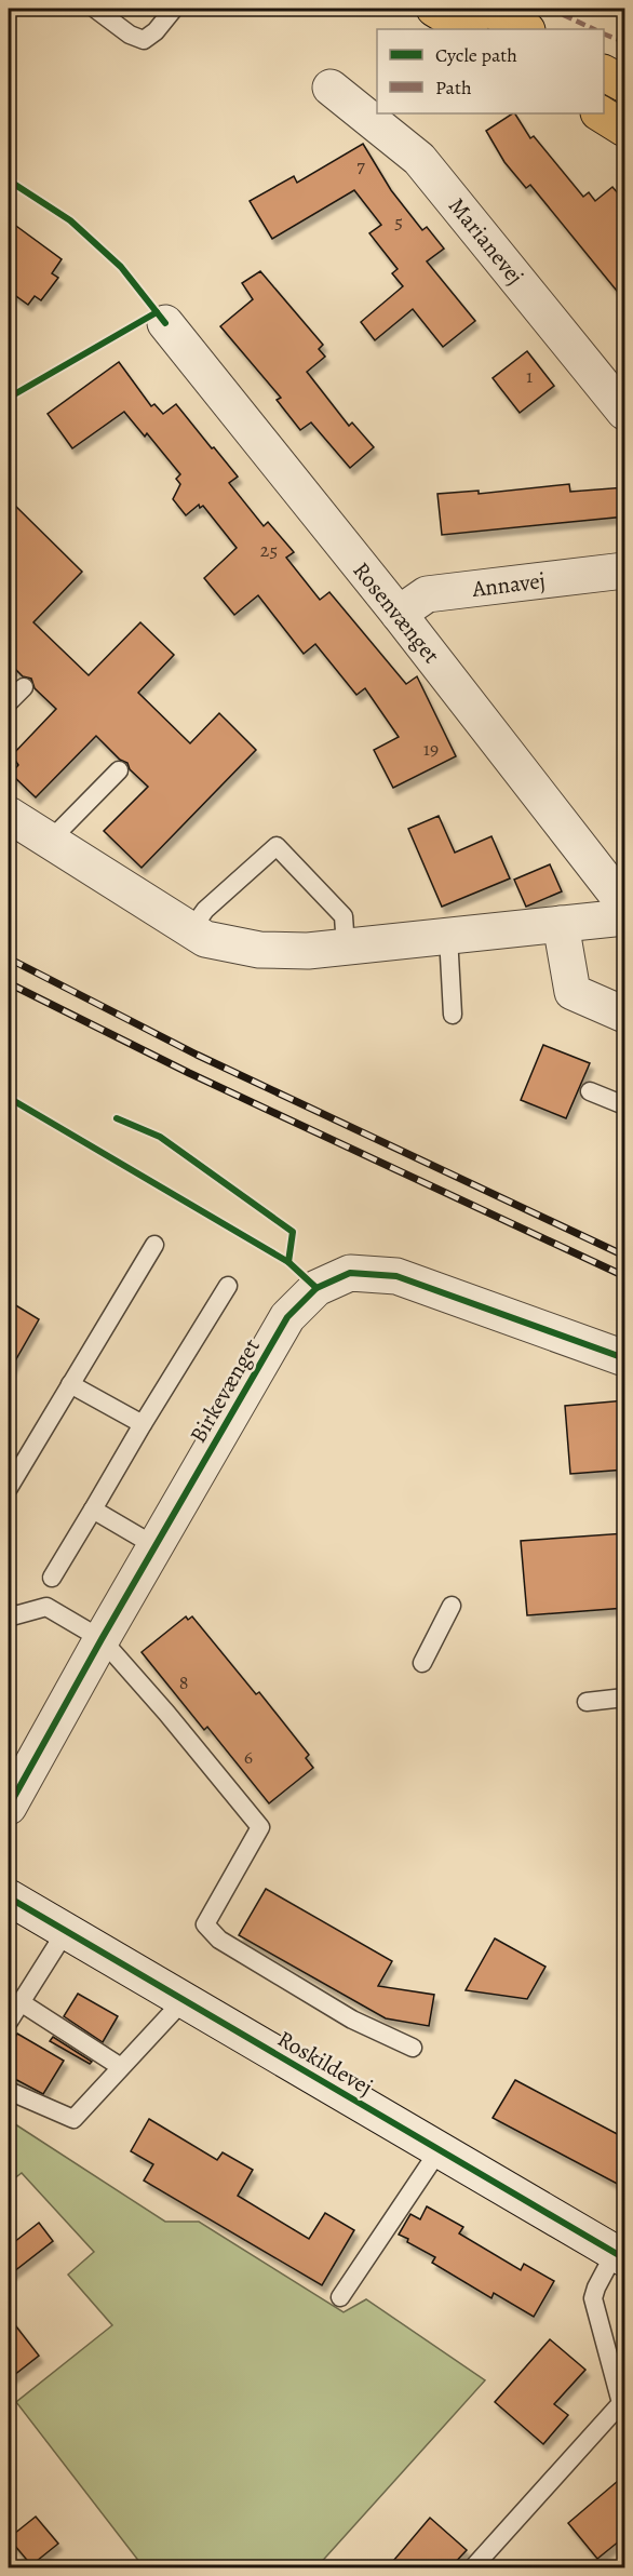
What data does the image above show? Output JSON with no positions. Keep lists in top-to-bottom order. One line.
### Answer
{"streets":{"street":["Marianevej","Annavej","Rosenvænget","Birkevænget","Roskildevej"]},"crossings":[["Annavej","Rosenvænget"]],"house_numbers":["7","5","1","25","19","8","6"],"legend":["Cycle path","Path"]}
